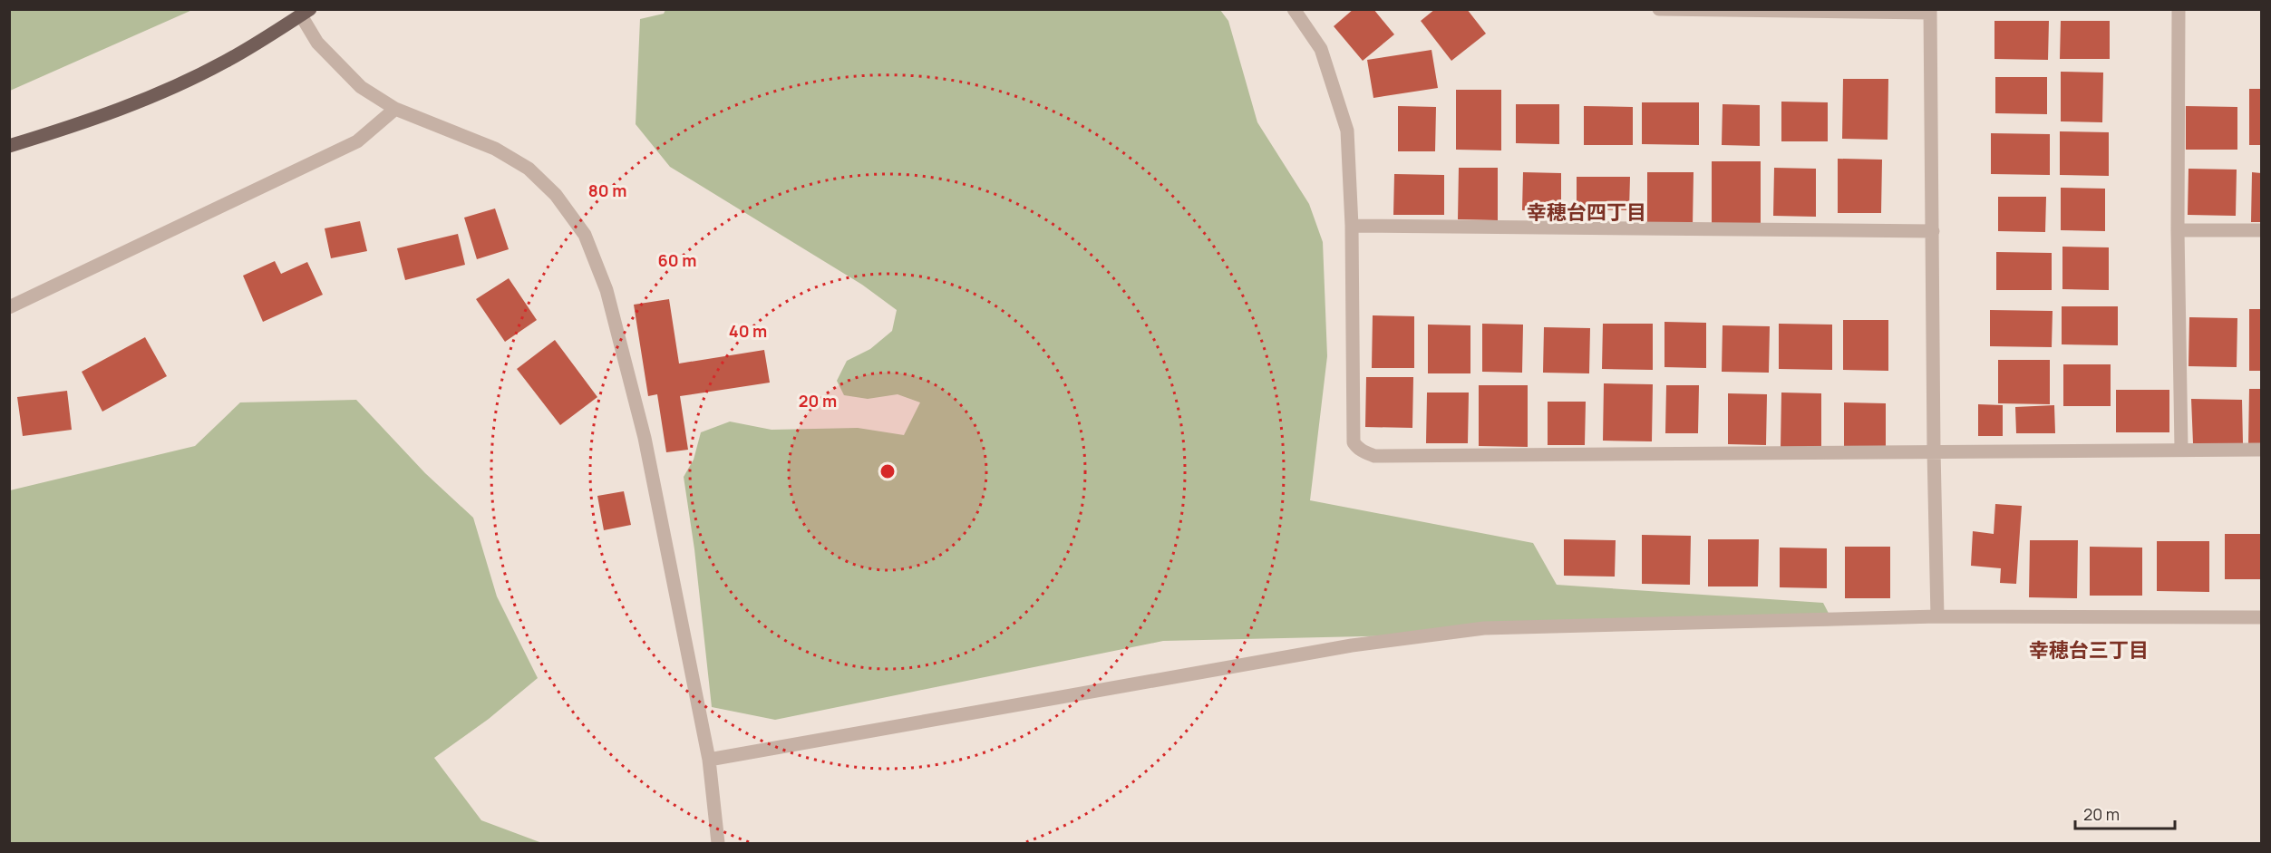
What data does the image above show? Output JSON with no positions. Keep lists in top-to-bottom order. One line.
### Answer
{"districts":["幸穂台四丁目","幸穂台三丁目"],"scale_bar":"20 m","rings":["80 m","60 m","40 m","20 m"]}
